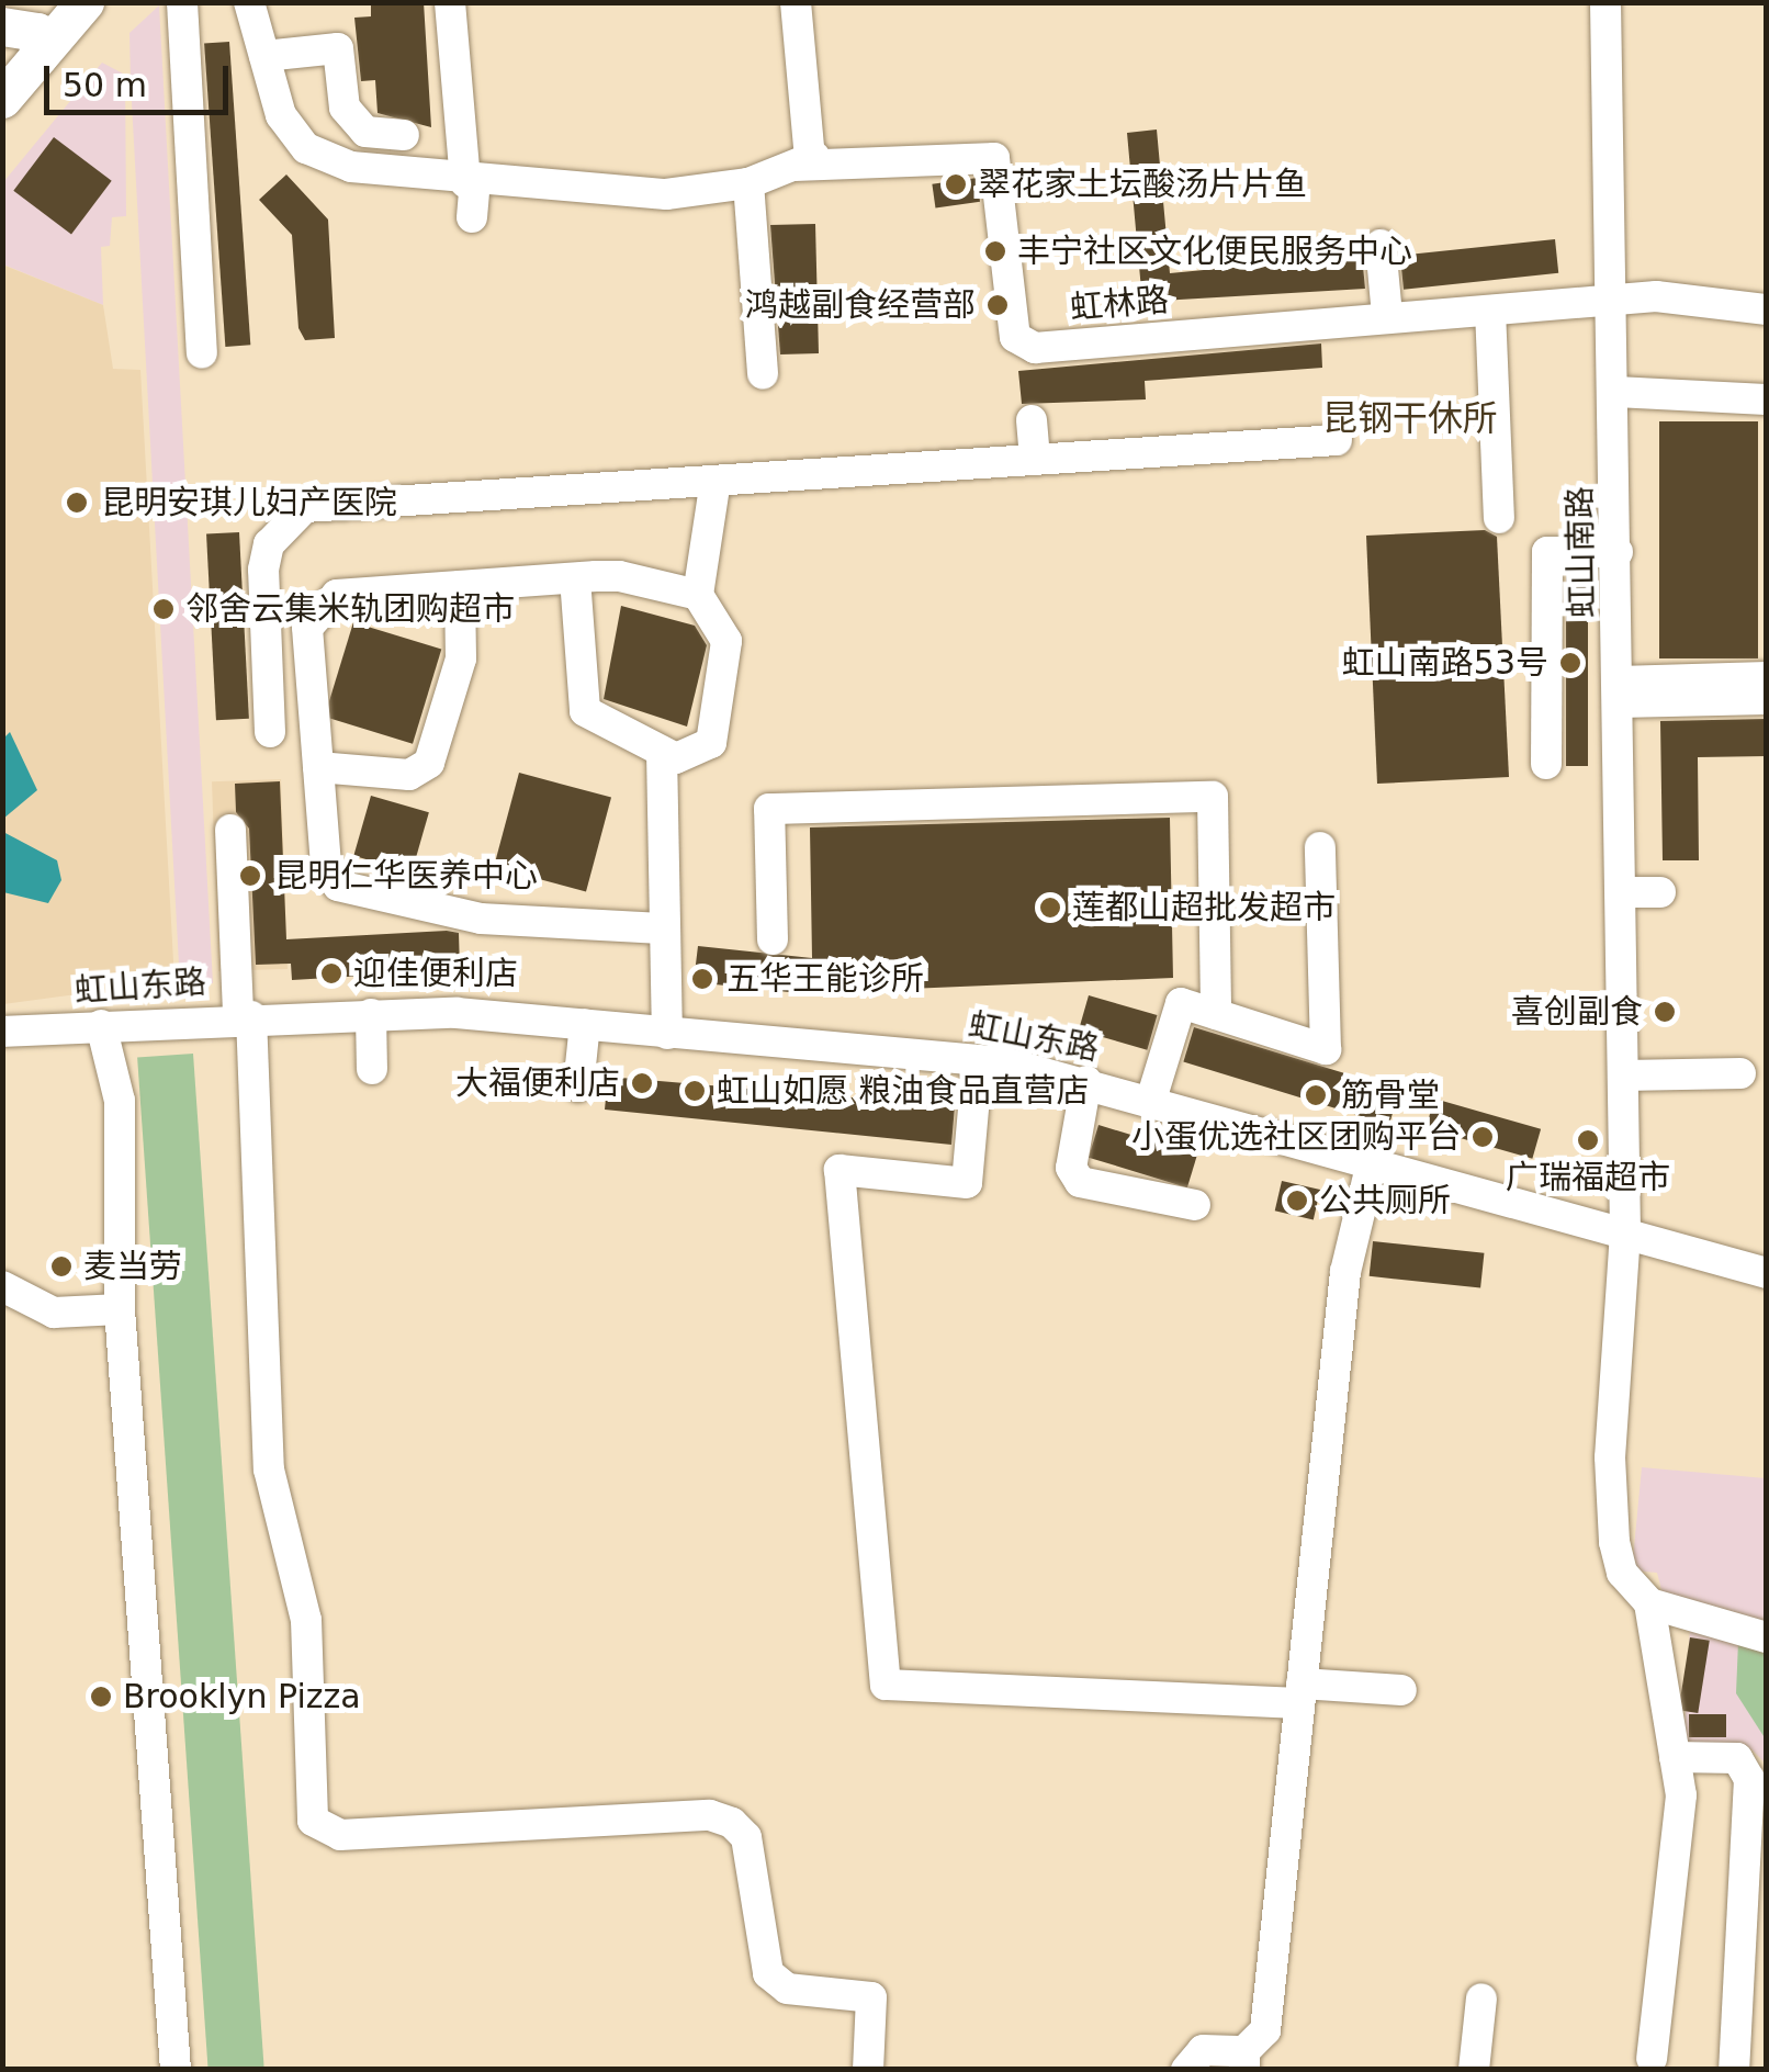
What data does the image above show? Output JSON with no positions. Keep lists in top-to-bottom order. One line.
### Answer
{"streets":{"street":["虹林路","虹山南路","虹山东路"]},"crossings":[["虹林路","虹山南路"],["虹山南路","虹山东路"]],"districts":["昆钢干休所"],"places":["翠花家土坛酸汤片片鱼","丰宁社区文化便民服务中心","鸿越副食经营部","昆明安琪儿妇产医院","邻舍云集米轨团购超市","虹山南路53号","昆明仁华医养中心","莲都山超批发超市","迎佳便利店","五华王能诊所","喜创副食","大福便利店","虹山如愿 粮油食品直营店","筋骨堂","小蛋优选社区团购平台","广瑞福超市","公共厕所","麦当劳","Brooklyn Pizza"],"scale_bar":"50 m"}
